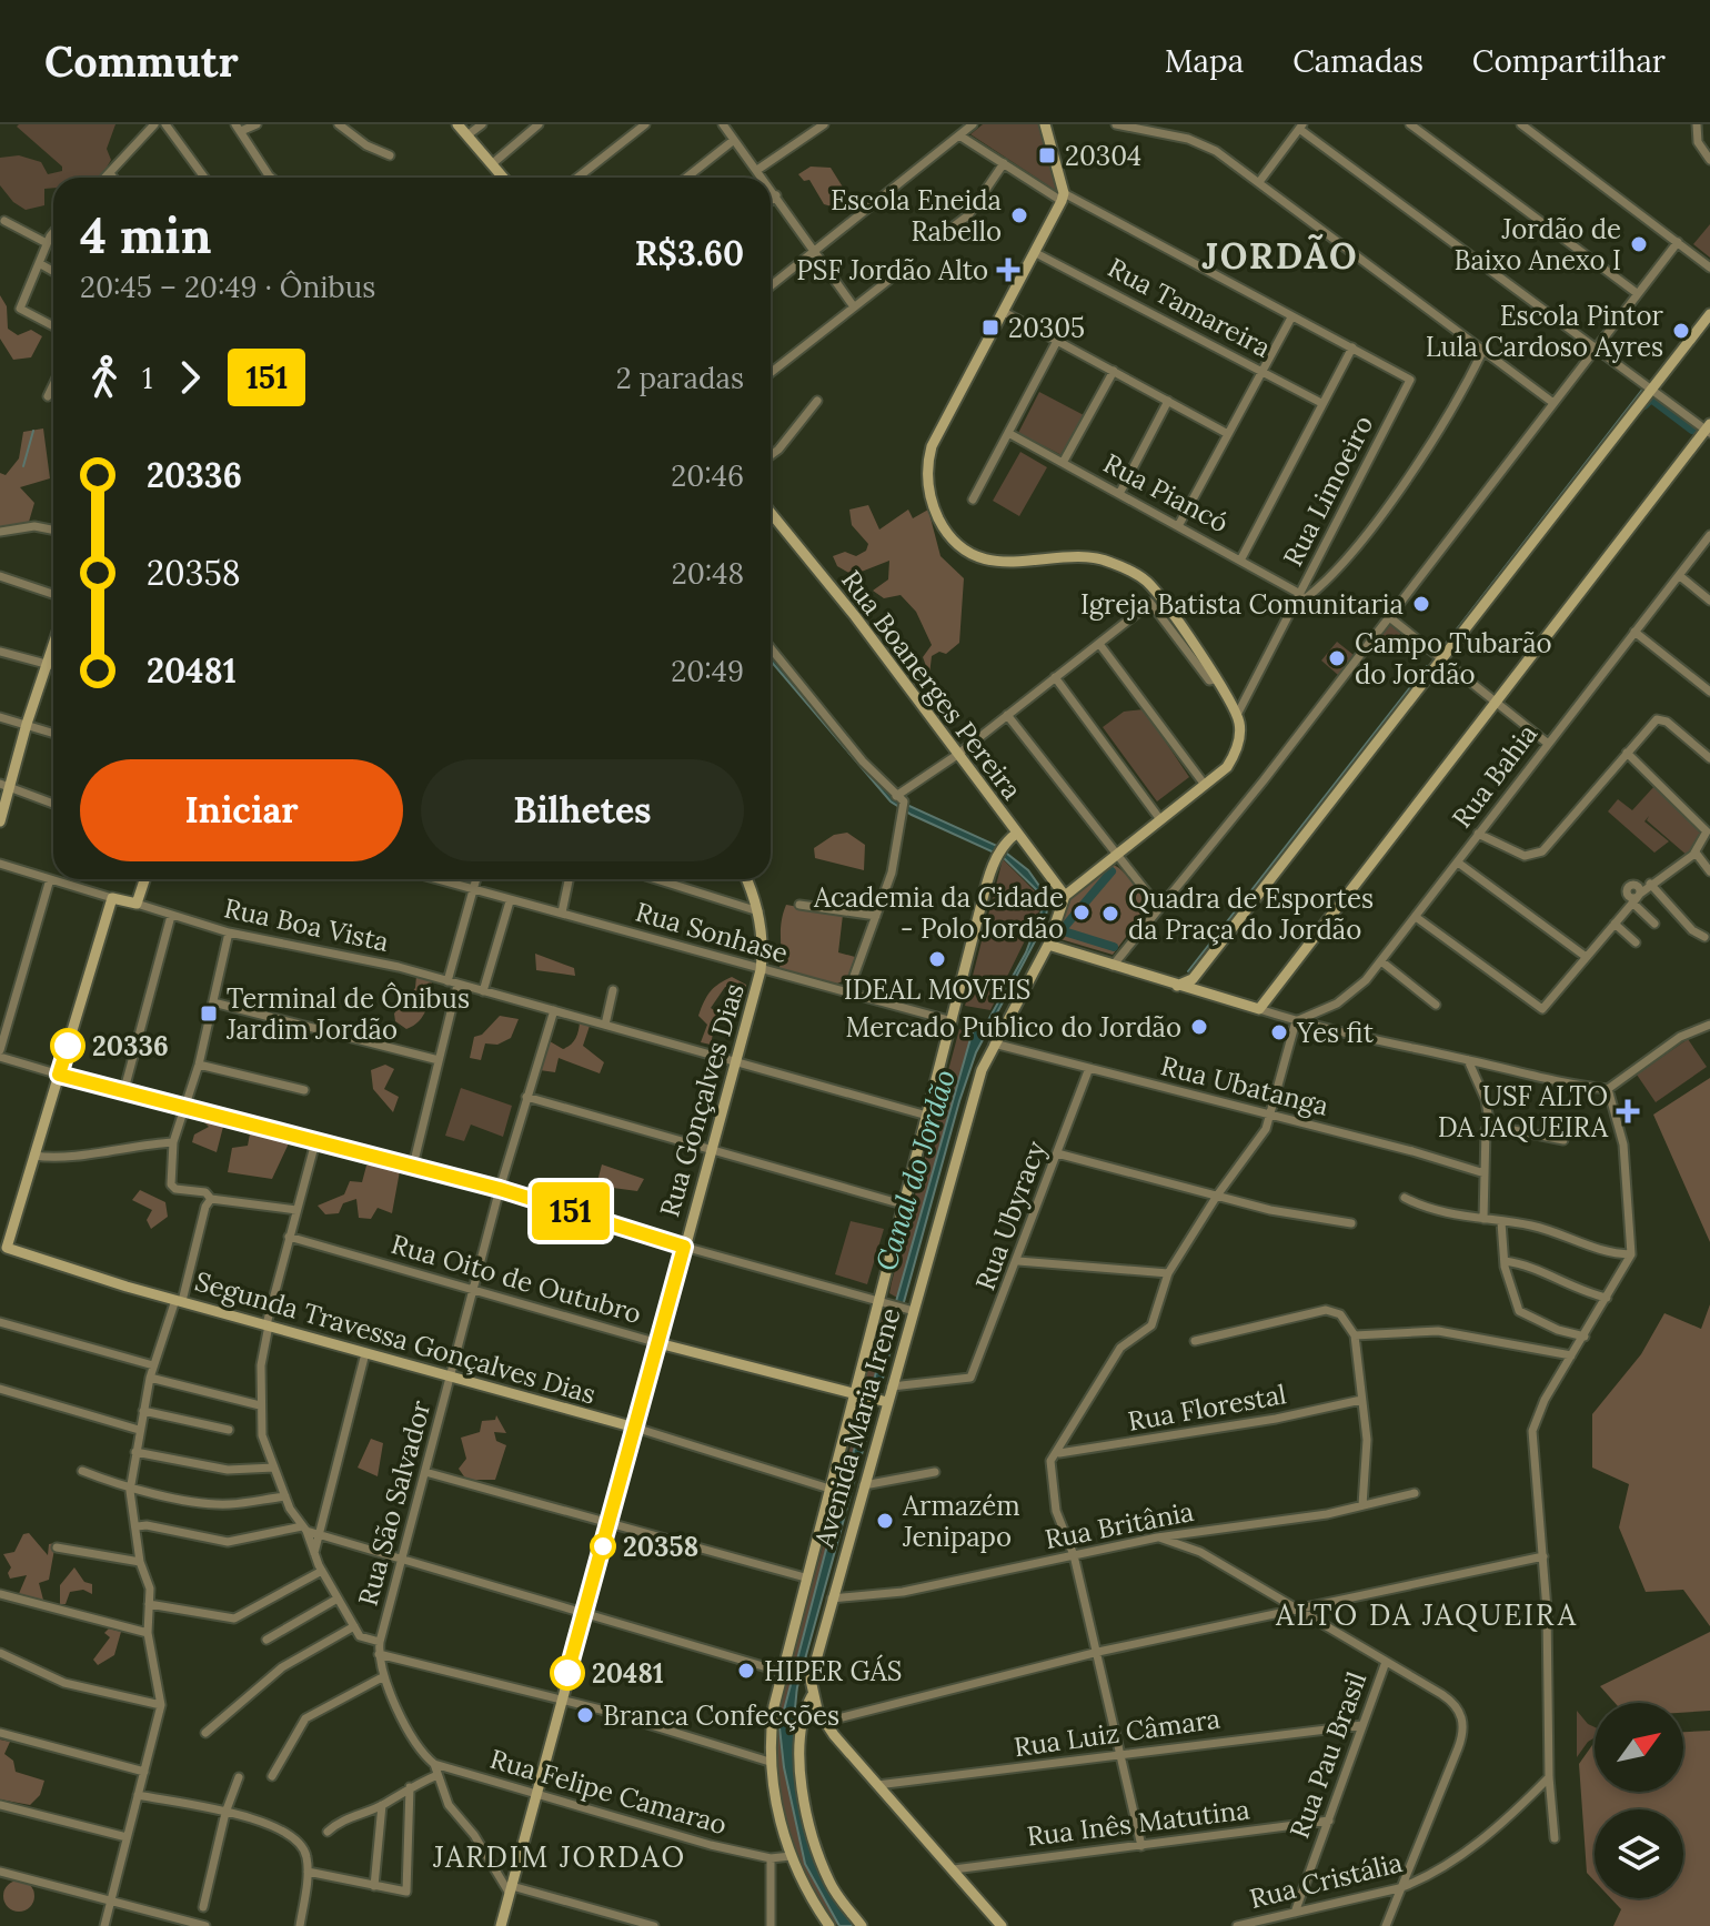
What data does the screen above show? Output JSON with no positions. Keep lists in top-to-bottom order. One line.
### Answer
{"streets":{"street":["Rua Tamareira","Rua Limoeiro","Rua Piancó","Rua Boanerges Pereira","Rua Bahia","Rua Boa Vista","Rua Sonhase","Rua Ubatanga","Rua Gonçalves Dias","Rua Ubyracy","Rua Oito de Outubro","Segunda Travessa Gonçalves Dias","Rua Florestal","Avenida Maria Irene","Rua São Salvador","Rua Britânia","Rua Luiz Câmara","Rua Pau Brasil","Rua Felipe Camarao","Rua Inês Matutina","Rua Cristália"]},"crossings":[["Rua Limoeiro","Rua Piancó"],["Rua Boanerges Pereira","Avenida Maria Irene"],["Rua Boa Vista","Rua Gonçalves Dias"],["Rua Boa Vista","Rua São Salvador"],["Rua Sonhase","Rua Gonçalves Dias"],["Rua Ubatanga","Rua Ubyracy"],["Rua Ubatanga","Avenida Maria Irene"],["Rua Gonçalves Dias","Rua Oito de Outubro"],["Rua Gonçalves Dias","Segunda Travessa Gonçalves Dias"],["Rua Gonçalves Dias","Rua Felipe Camarao"],["Rua Ubyracy","Avenida Maria Irene"],["Rua Oito de Outubro","Avenida Maria Irene"],["Rua Oito de Outubro","Rua São Salvador"],["Segunda Travessa Gonçalves Dias","Rua São Salvador"],["Avenida Maria Irene","Rua Britânia"],["Avenida Maria Irene","Rua Luiz Câmara"],["Avenida Maria Irene","Rua Inês Matutina"],["Rua Luiz Câmara","Rua Pau Brasil"],["Rua Pau Brasil","Rua Inês Matutina"],["Rua Pau Brasil","Rua Cristália"]],"districts":["JORDÃO","ALTO DA JAQUEIRA","JARDIM JORDAO"],"water":["Canal do Jordão"],"places":{"transit":["20304","20305","Terminal de Ônibus Jardim Jordão"],"other":["Escola Eneida Rabello","Jordão de Baixo Anexo I","Escola Pintor Lula Cardoso Ayres","Igreja Batista Comunitaria","Campo Tubarão do Jordão","Academia da Cidade - Polo Jordão","Quadra de Esportes da Praça do Jordão","IDEAL MOVEIS","Mercado Publico do Jordão","Yes fit","20336","Armazém Jenipapo","20358","HIPER GÁS","20481","Branca Confecções"],"health":["PSF Jordão Alto","USF ALTO DA JAQUEIRA"]},"lines":["bus line 151"],"north":"top right","page":{"header":"Commutr","nav":["Mapa","Camadas","Compartilhar"],"on_map":"151","heading":["4 min","20:45 – 20:49 · Ônibus","R$3.60"],"legs":["1","151","2 paradas"],"list":[{"name":"20336","value":"20:46"},{"name":"20358","value":"20:48"},{"name":"20481","value":"20:49"}],"buttons":["Iniciar","Bilhetes"]}}
